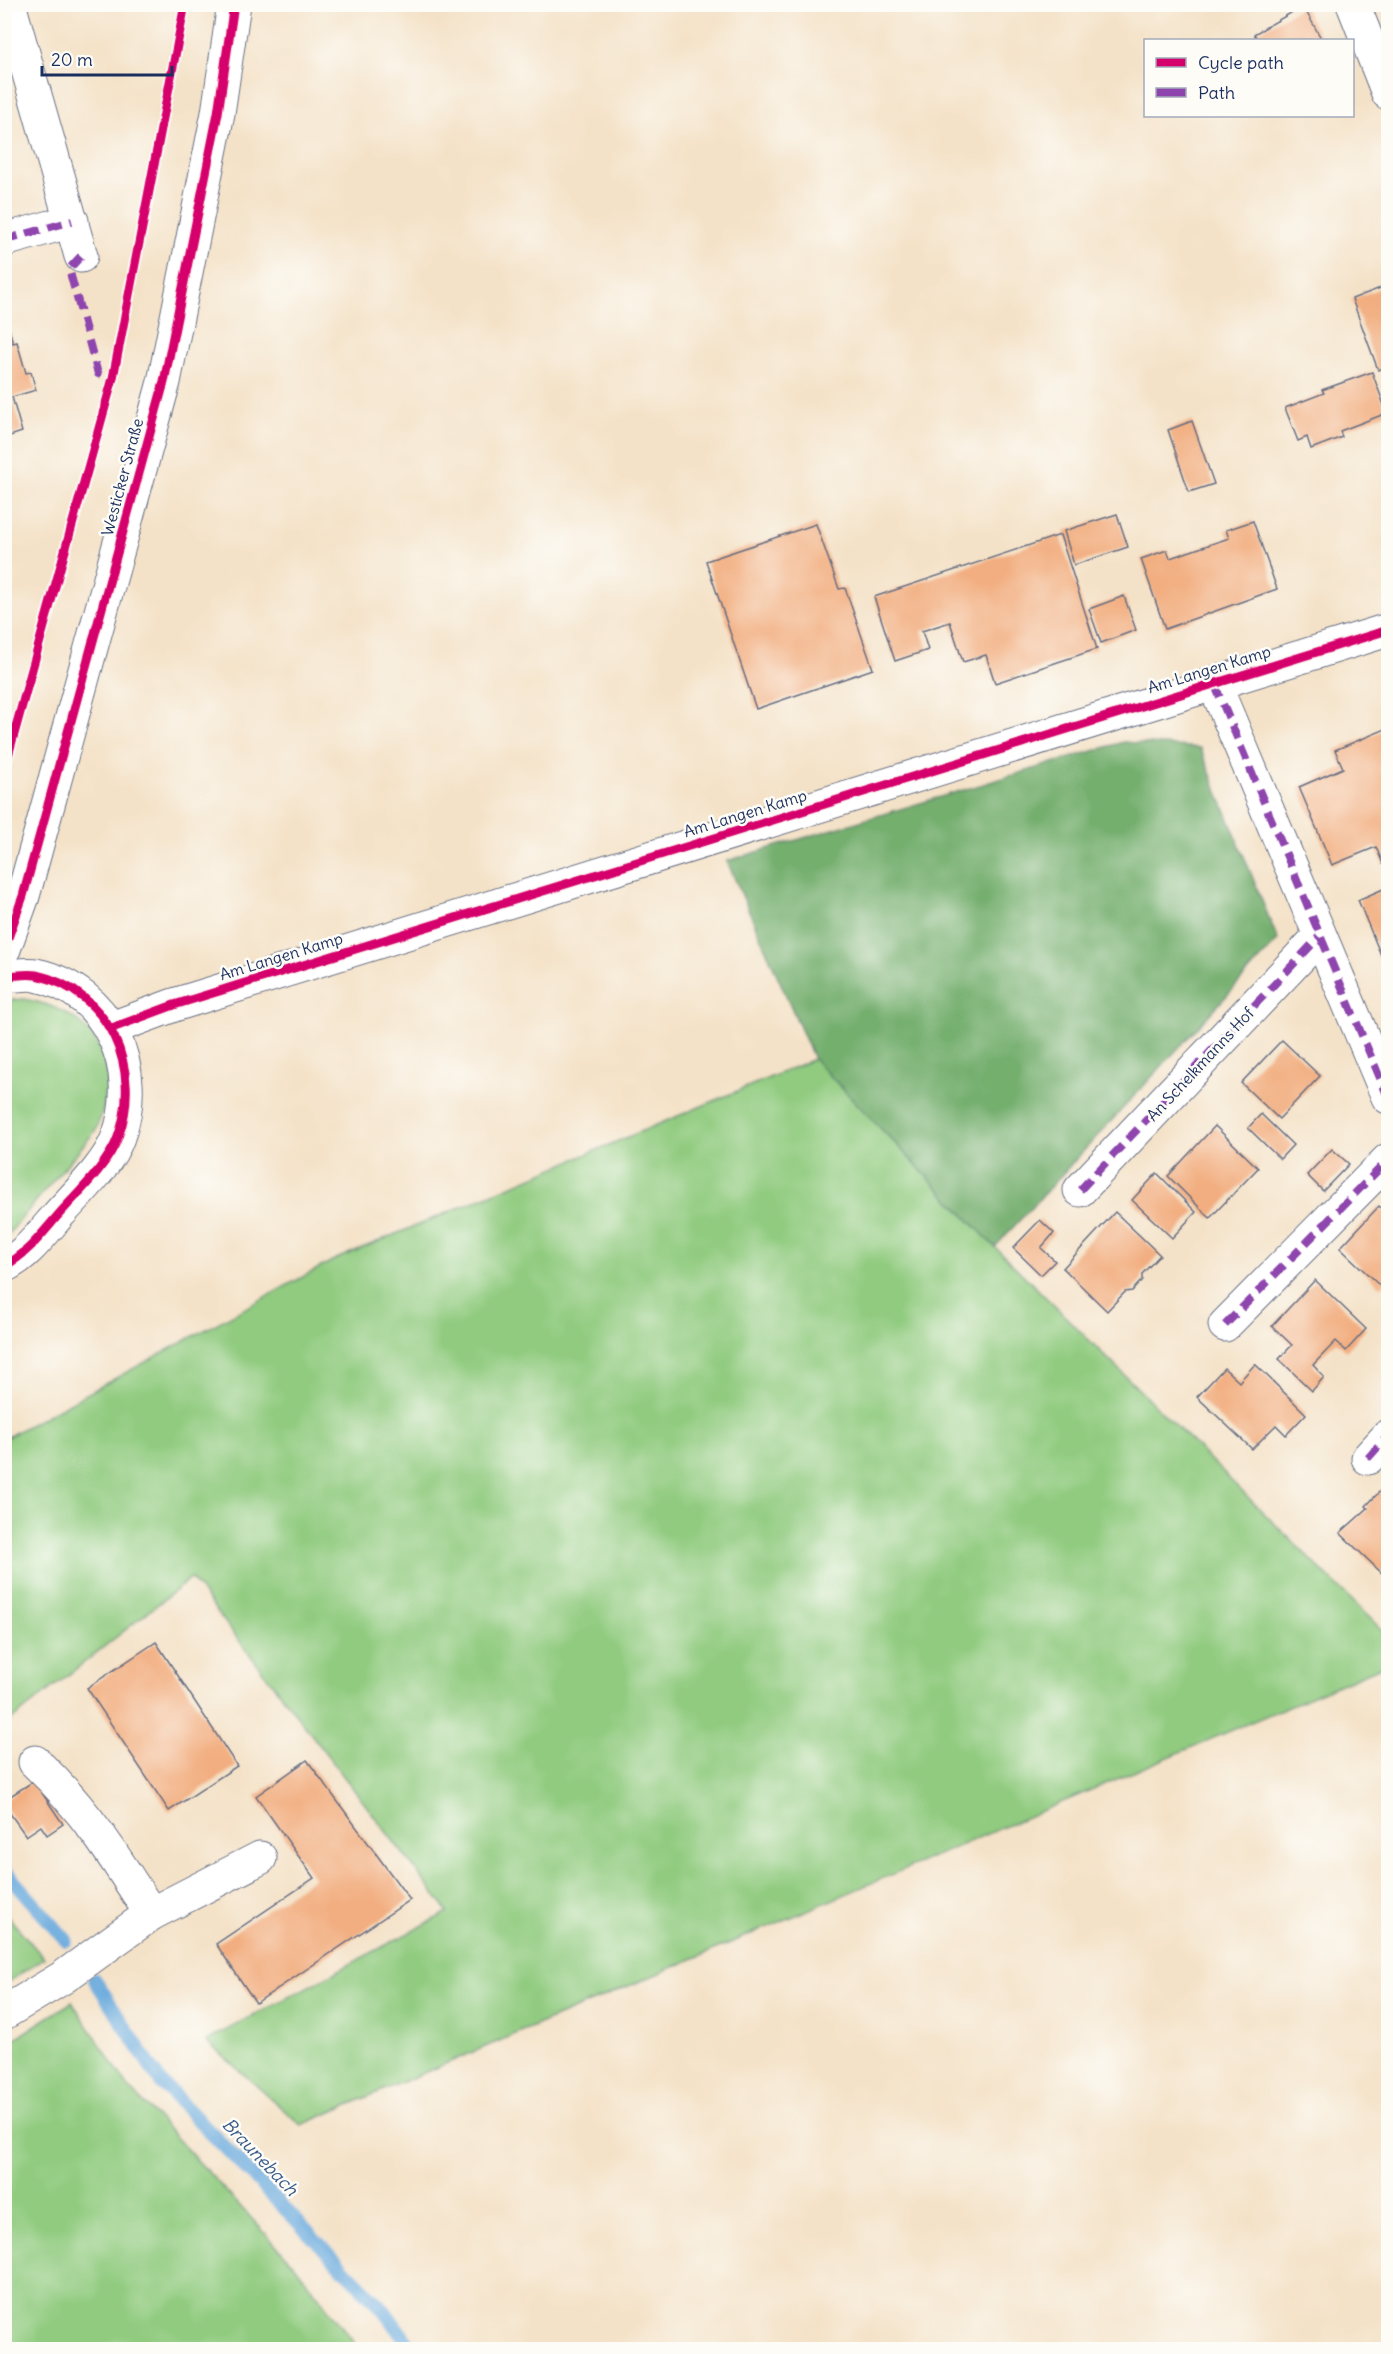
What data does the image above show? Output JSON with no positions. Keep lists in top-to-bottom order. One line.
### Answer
{"streets":{"street":["Westicker Straße","Am Langen Kamp","An Schelkmanns Hof"]},"water":["Braunebach"],"legend":["Cycle path","Path"],"scale_bar":"20 m"}
